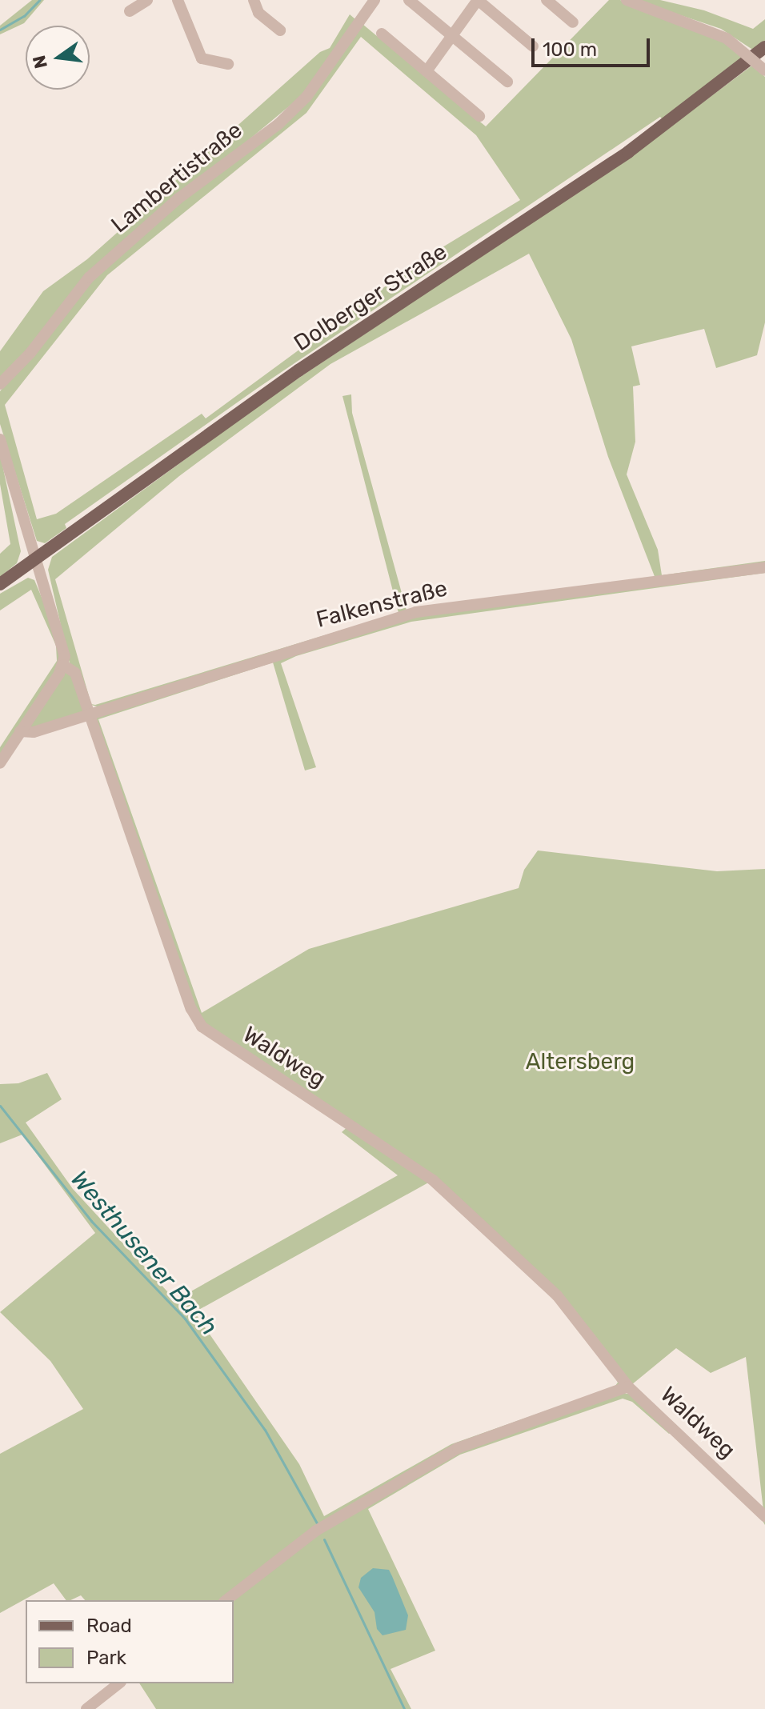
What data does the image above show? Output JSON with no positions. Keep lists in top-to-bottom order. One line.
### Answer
{"streets":{"main road":["Dolberger Straße"],"street":["Lambertistraße","Falkenstraße","Waldweg"]},"crossings":[["Falkenstraße","Waldweg"]],"water":["Westhusener Bach"],"parks":["Altersberg"],"legend":["Road","Park"],"scale_bar":"100 m","north":"left"}
